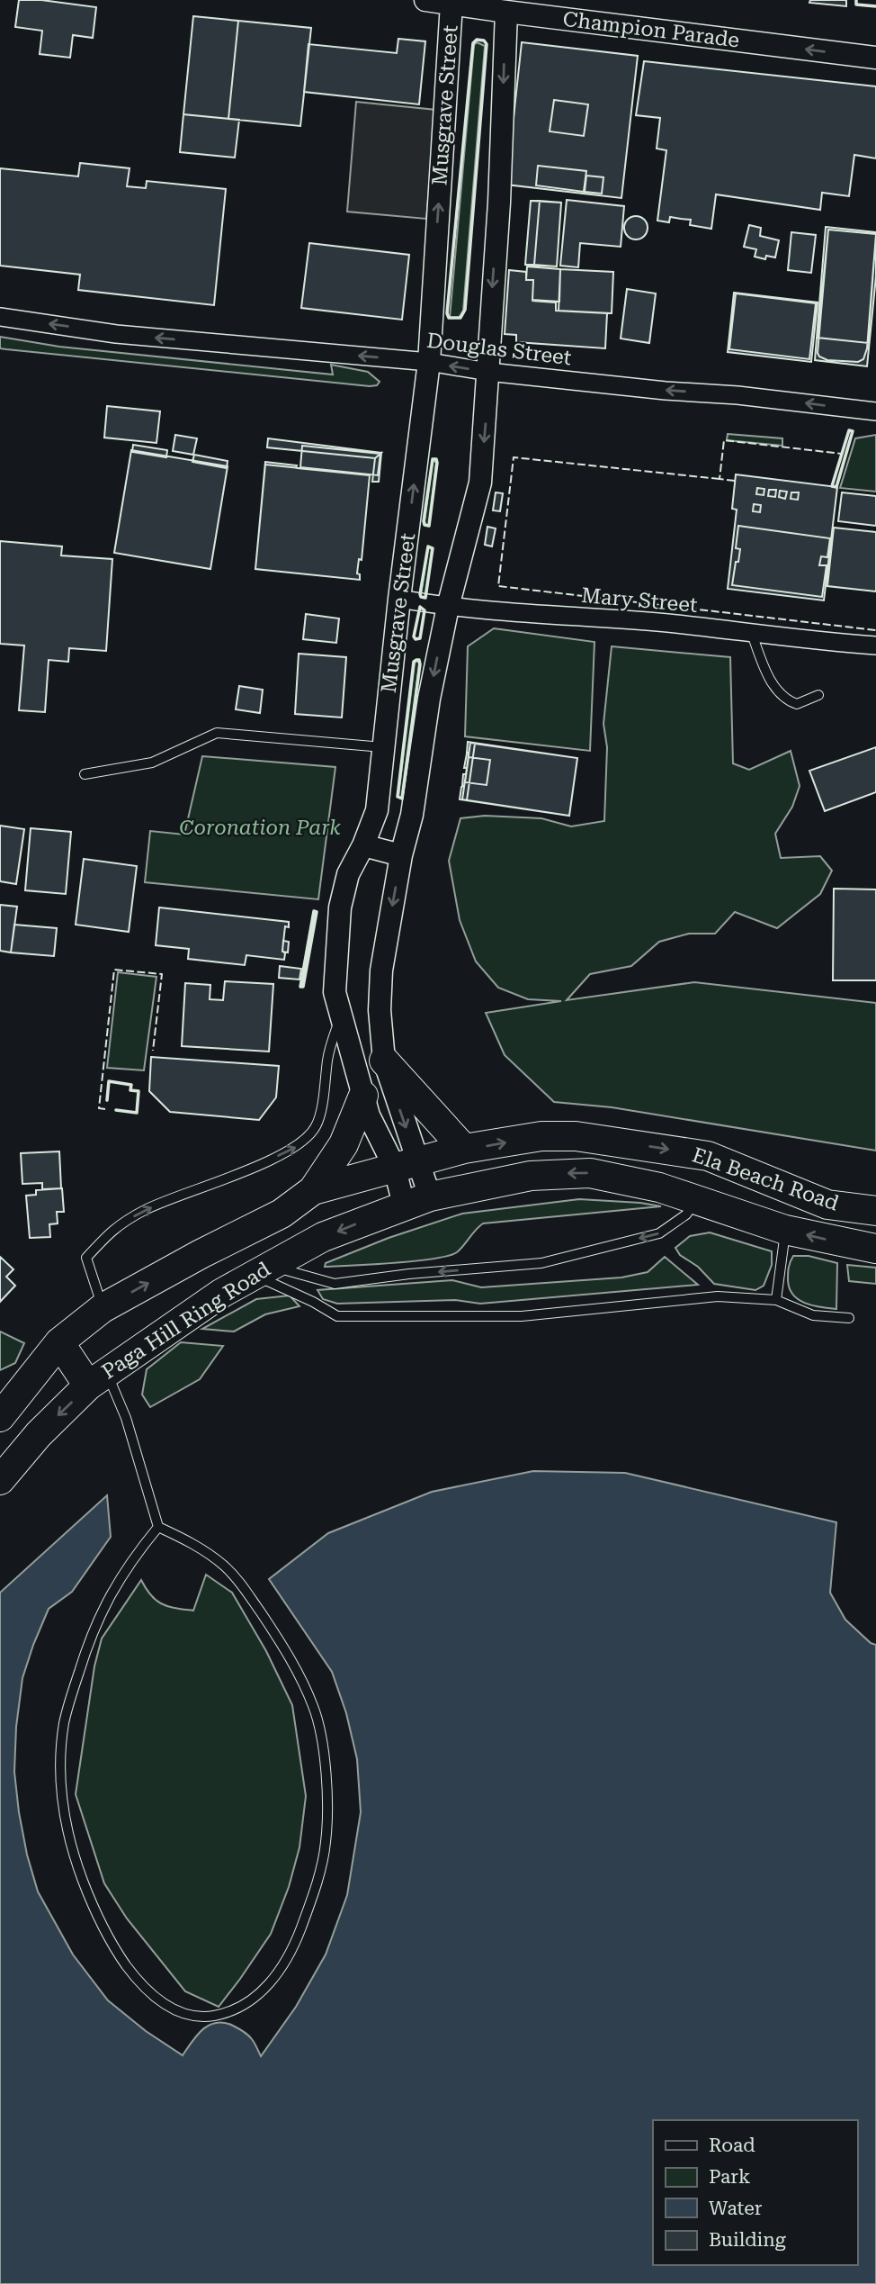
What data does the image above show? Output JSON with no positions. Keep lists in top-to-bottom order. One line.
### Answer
{"streets":{"highway":["Ela Beach Road","Paga Hill Ring Road"],"street":["Champion Parade","Musgrave Street","Douglas Street","Mary Street"]},"crossings":[["Champion Parade","Musgrave Street"],["Musgrave Street","Douglas Street"],["Musgrave Street","Mary Street"],["Musgrave Street","Ela Beach Road"],["Musgrave Street","Paga Hill Ring Road"],["Ela Beach Road","Paga Hill Ring Road"]],"one_way":["Champion Parade","Douglas Street"],"parks":["Coronation Park"],"legend":["Road","Park","Water","Building"]}
